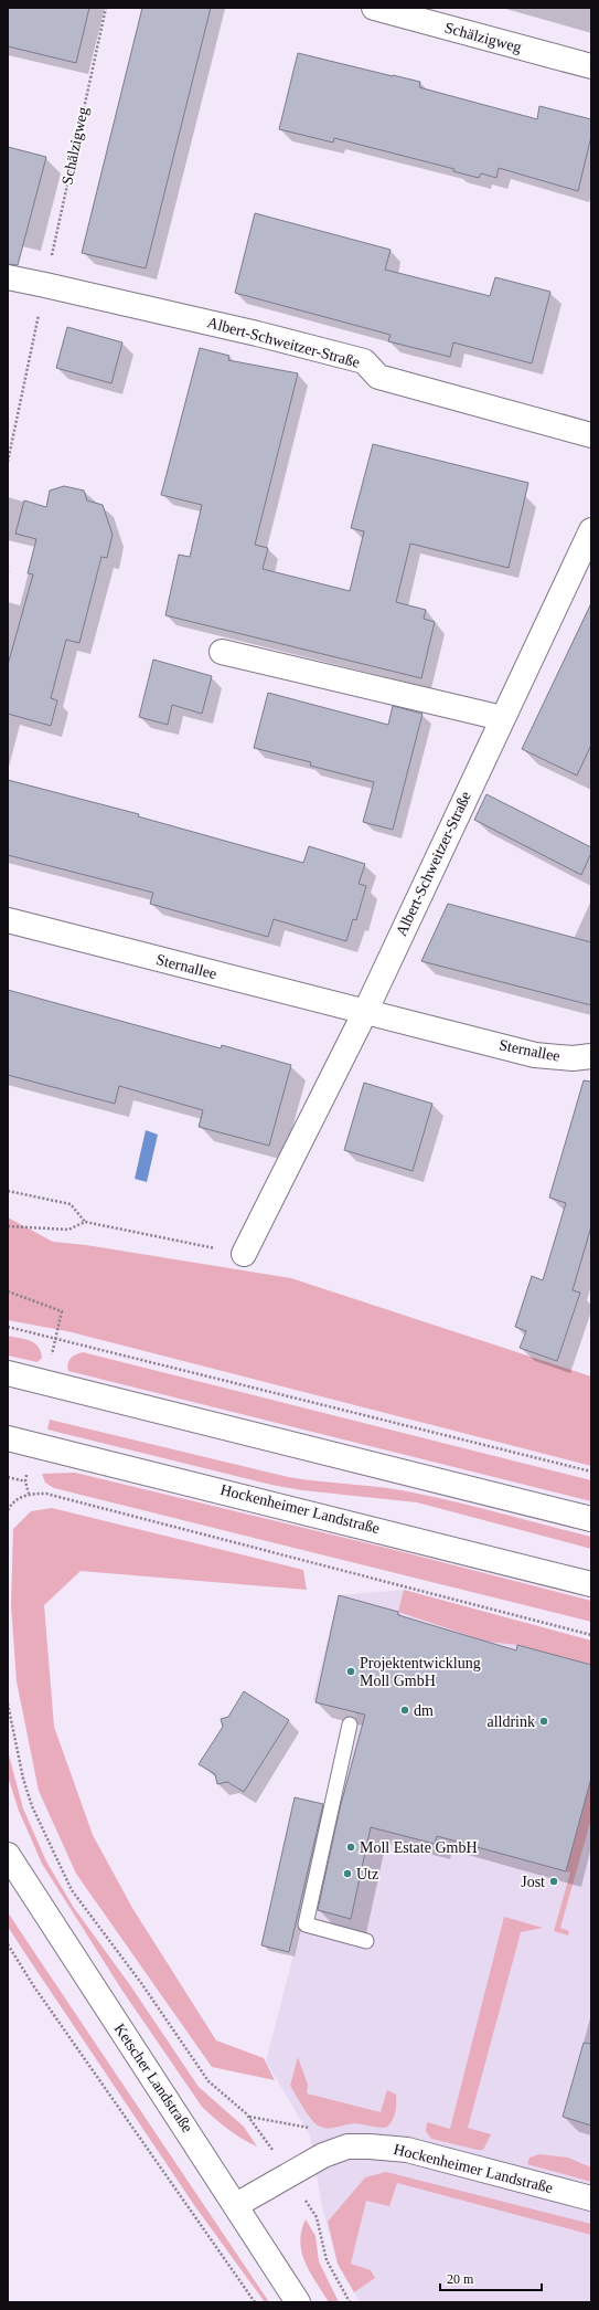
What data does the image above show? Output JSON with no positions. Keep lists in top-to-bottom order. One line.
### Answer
{"streets":{"street":["Schälzigweg","Albert-Schweitzer-Straße","Sternallee","Hockenheimer Landstraße","Ketscher Landstraße"]},"crossings":[["Schälzigweg","Albert-Schweitzer-Straße"],["Albert-Schweitzer-Straße","Sternallee"],["Hockenheimer Landstraße","Ketscher Landstraße"]],"places":["Projektentwicklung Moll GmbH","dm","alldrink","Moll Estate GmbH","Utz","Jost"],"scale_bar":"20 m"}
